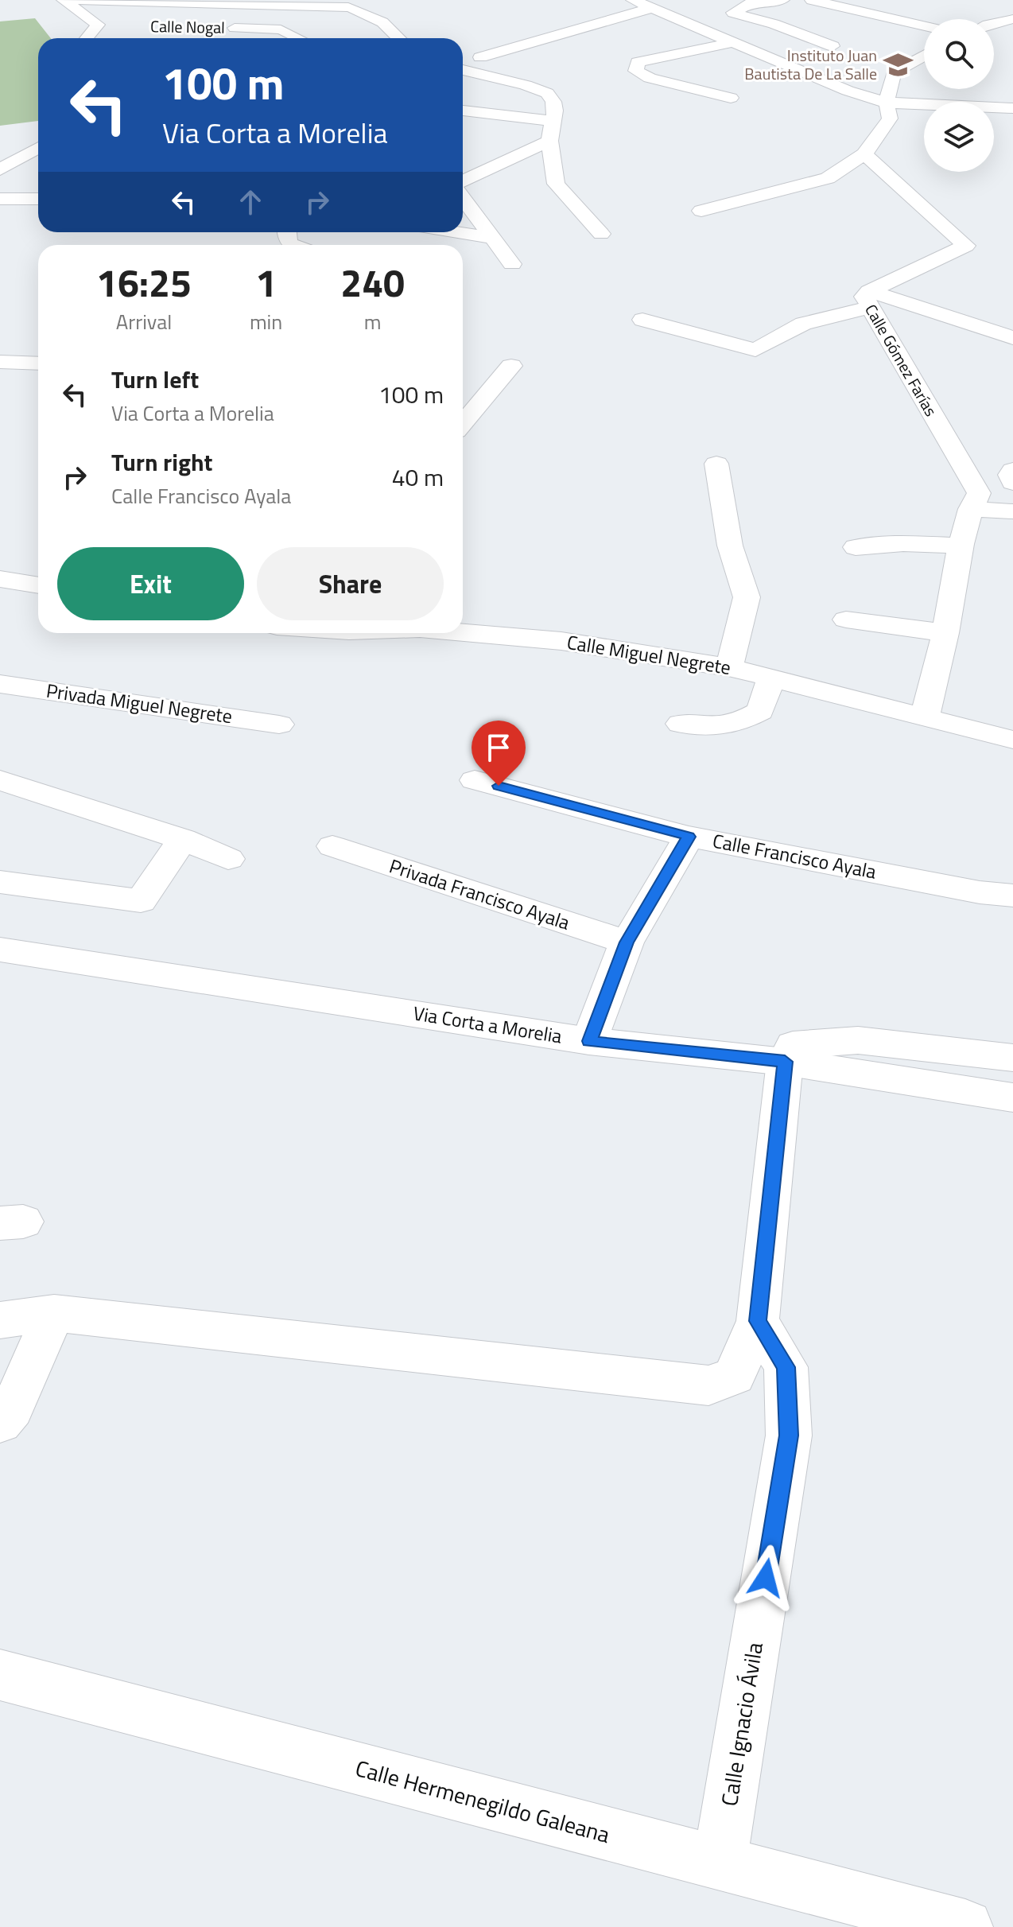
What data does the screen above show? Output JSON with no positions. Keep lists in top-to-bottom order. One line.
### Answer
{"streets":{"street":["Calle Nogal","Calle Gómez Farías","Calle Miguel Negrete","Privada Miguel Negrete","Calle Francisco Ayala","Privada Francisco Ayala","Via Corta a Morelia","Calle Ignacio Ávila","Calle Hermenegildo Galeana"]},"crossings":[["Calle Francisco Ayala","Privada Francisco Ayala"],["Calle Francisco Ayala","Via Corta a Morelia"],["Calle Ignacio Ávila","Calle Hermenegildo Galeana"]],"places":{"school or university":["Instituto Juan Bautista De La Salle"]},"page":{"turn":["100 m","Via Corta a Morelia"],"eta":["16:25","Arrival","1","min","240","m"],"list":[{"name":"Turn left","note":"Via Corta a Morelia","value":"100 m"},{"name":"Turn right","note":"Calle Francisco Ayala","value":"40 m"}],"buttons":["Exit","Share"]}}
